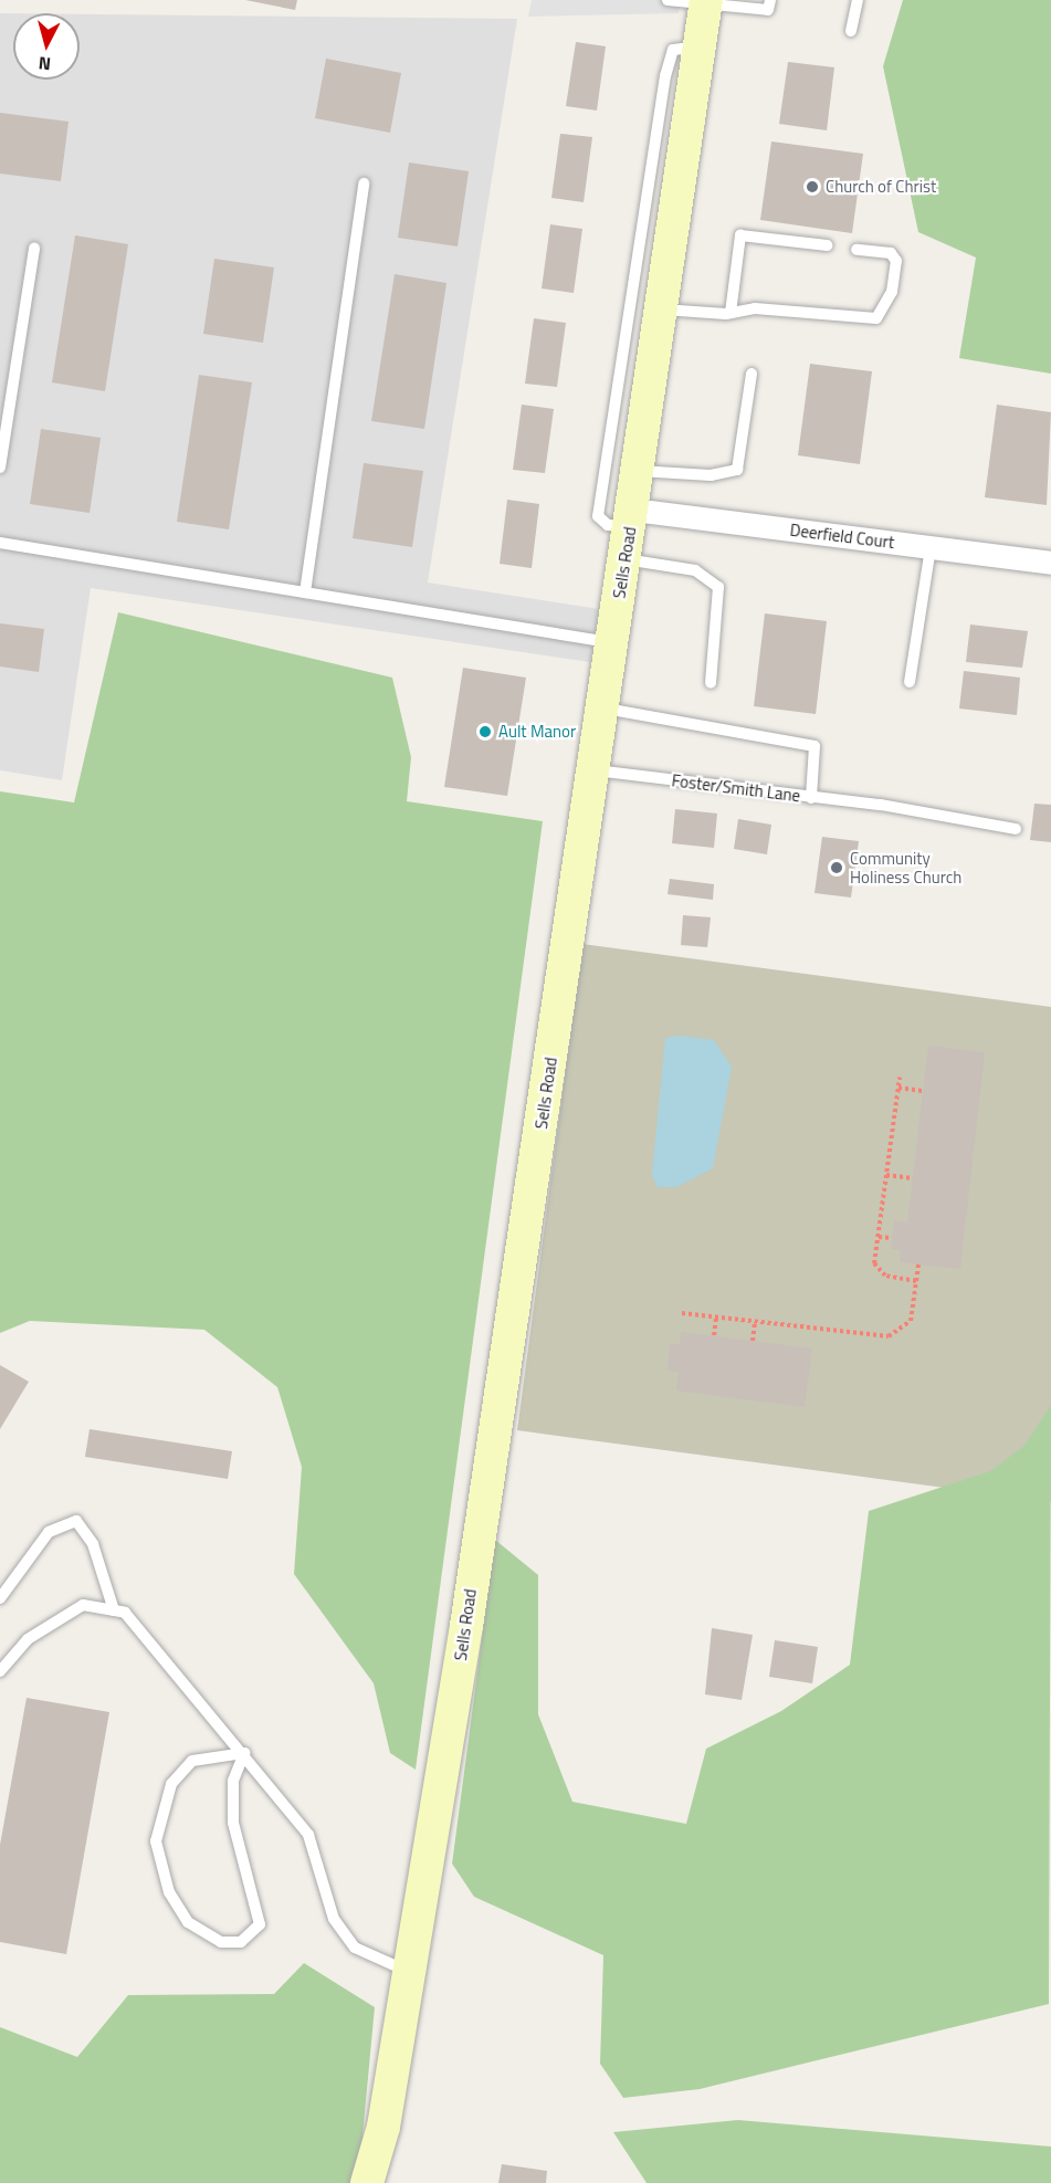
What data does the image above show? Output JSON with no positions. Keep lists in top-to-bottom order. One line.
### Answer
{"streets":{"street":["Deerfield Court","Sells Road"],"lane":["Foster/Smith Lane"]},"crossings":[["Deerfield Court","Sells Road"],["Sells Road","Foster/Smith Lane"]],"places":["Church of Christ","Ault Manor","Community Holiness Church"],"north":"bottom"}
